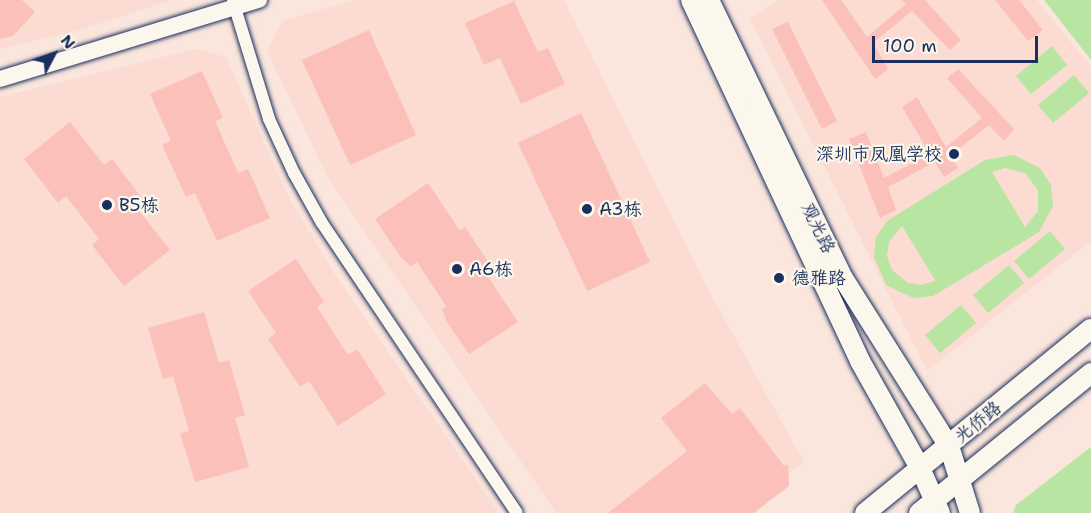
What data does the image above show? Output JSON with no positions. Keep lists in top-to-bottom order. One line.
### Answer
{"streets":{"main road":["观光路","光侨路"]},"crossings":[["观光路","光侨路"]],"places":["深圳市凤凰学校","B5栋","A3栋","A6栋","德雅路"],"scale_bar":"100 m","north":"top right"}
